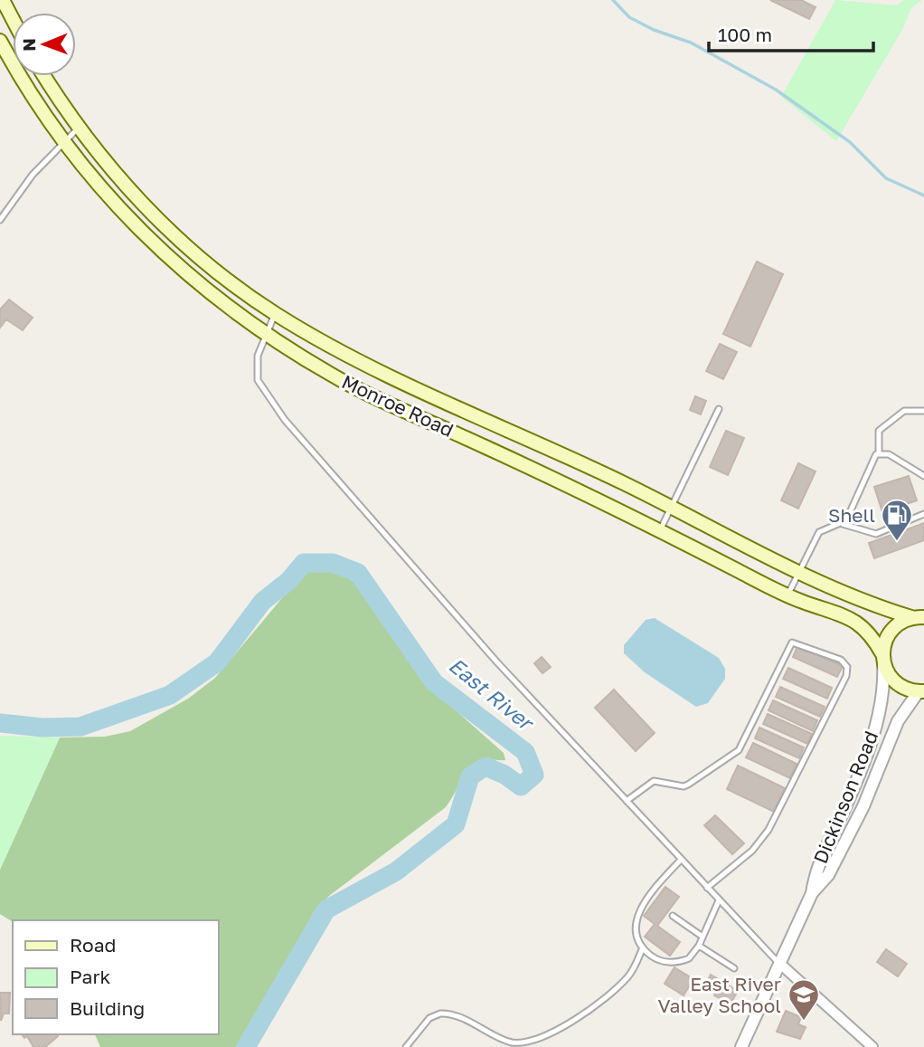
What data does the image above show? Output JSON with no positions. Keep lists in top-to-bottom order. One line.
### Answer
{"streets":{"main road":["Monroe Road"],"street":["Dickinson Road"]},"crossings":[["Monroe Road","Dickinson Road"]],"water":["East River"],"places":{"fuel station":["Shell"],"school or university":["East River Valley School"]},"legend":["Road","Park","Building"],"scale_bar":"100 m","north":"left"}
